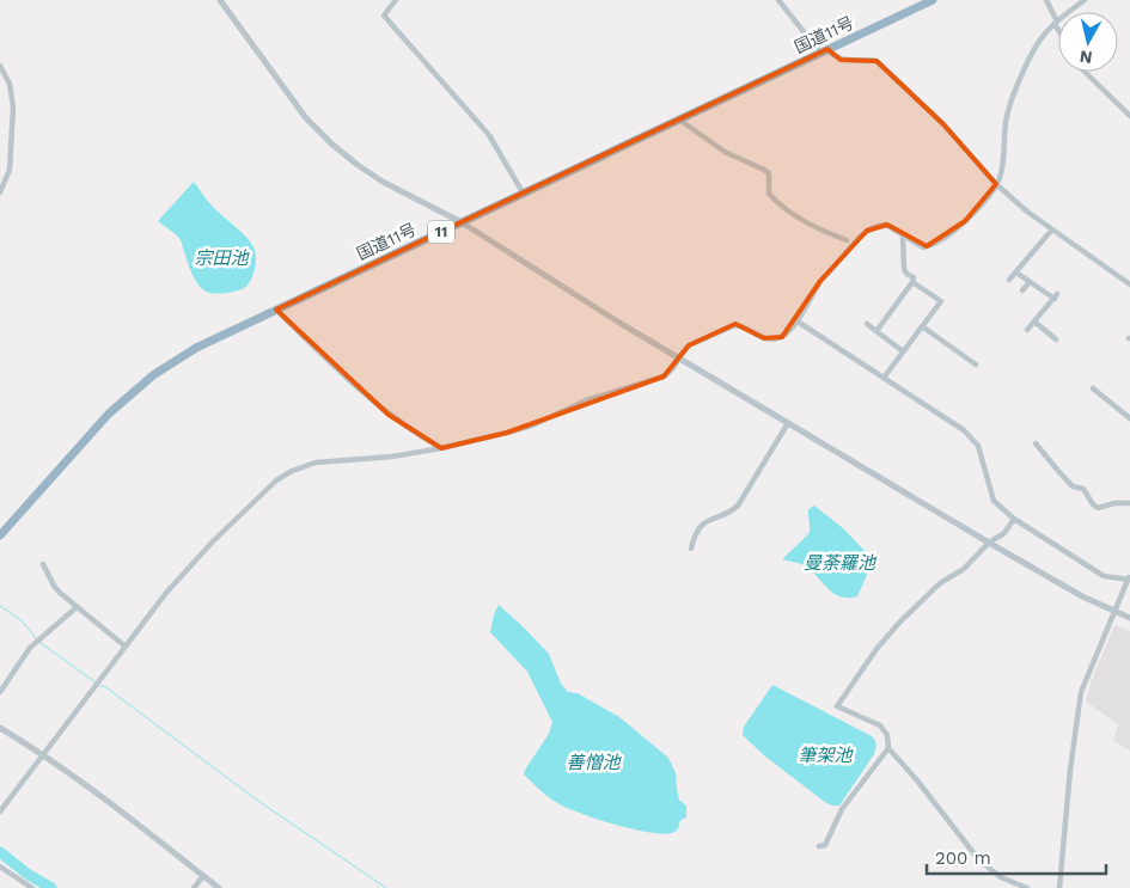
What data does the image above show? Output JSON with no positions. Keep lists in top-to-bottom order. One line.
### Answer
{"streets":{"highway":["国道11号","11"]},"water":["宗田池","曼荼羅池","筆架池","善憎池"],"scale_bar":"200 m","north":"bottom"}
